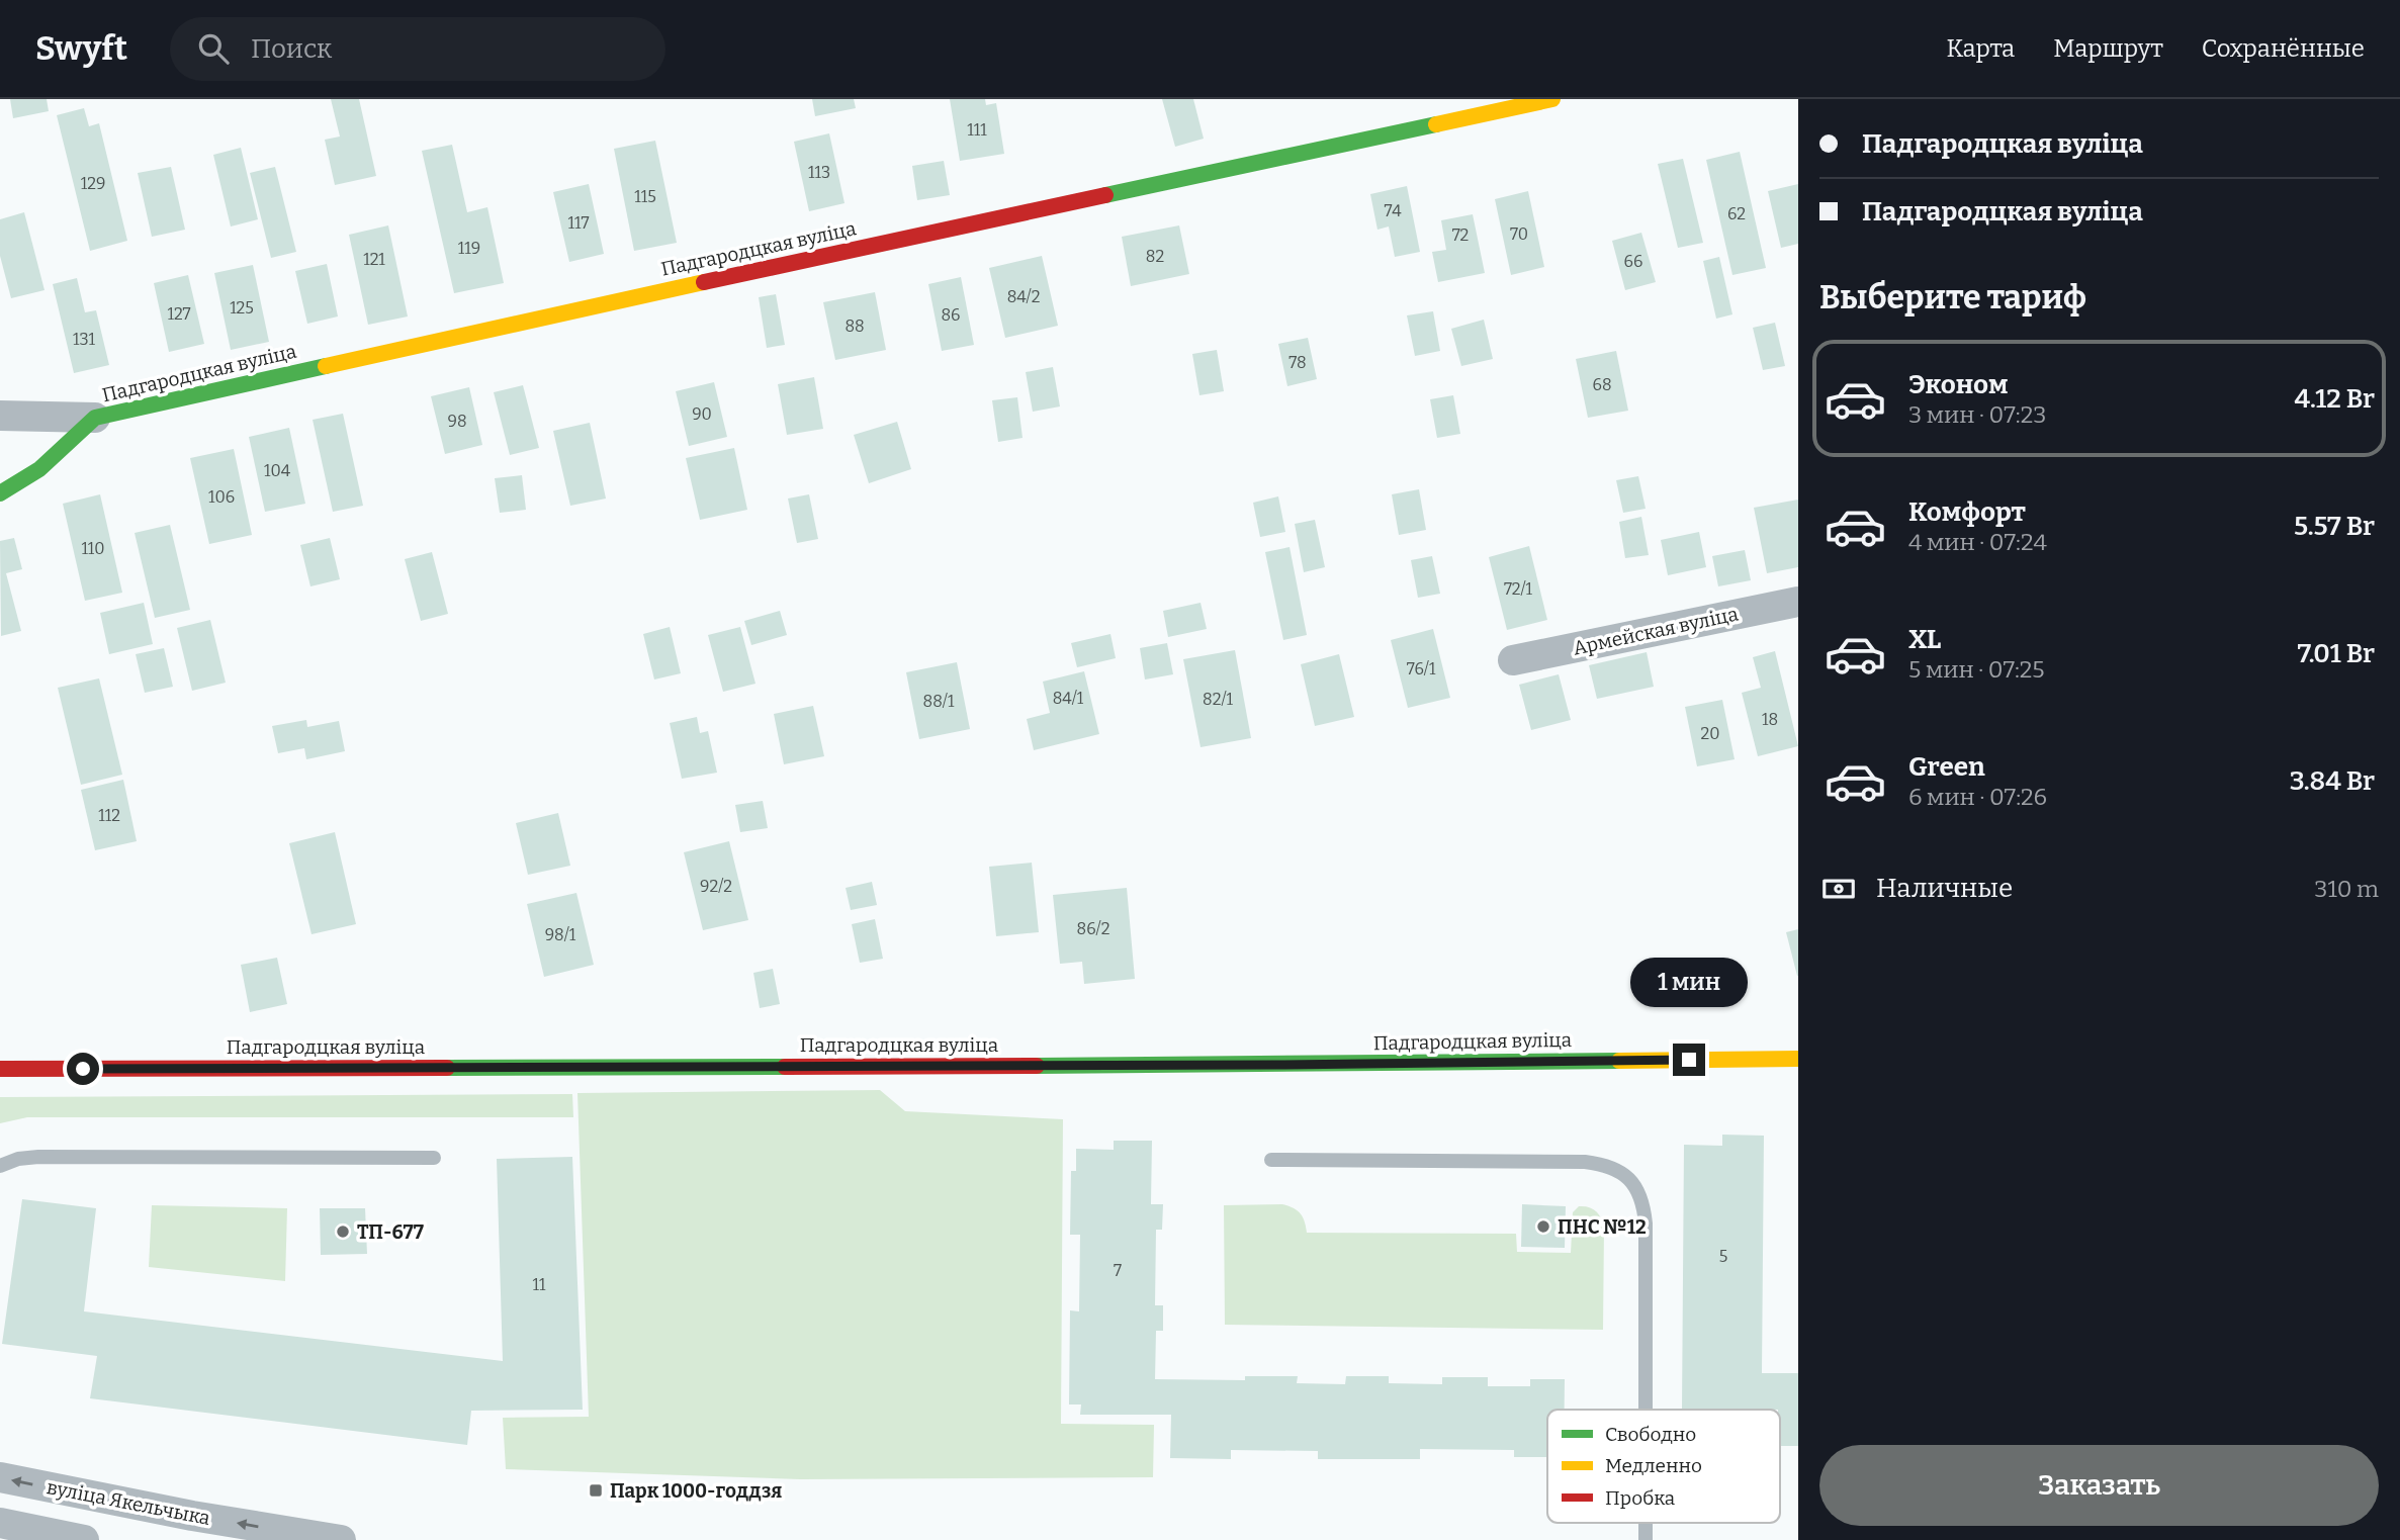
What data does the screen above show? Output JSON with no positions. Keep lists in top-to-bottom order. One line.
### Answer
{"streets":{"street":["Падгародцкая вуліца","Армейская вуліца","вуліца Якельчыка"]},"one_way":["вуліца Якельчыка"],"places":{"other":["ПНС №12","ТП-677"],"transit":["Парк 1000-годдзя"]},"house_numbers":["111","113","129","115","74","62","117","70","72","119","82","121","66","84/2","125","127","86","88","131","78","68","90","98","104","106","110","72/1","76/1","84/1","82/1","88/1","18","20","112","92/2","86/2","98/1","5","7","11"],"legend":["Свободно","Медленно","Пробка"],"page":{"header":"Swyft","search":"Поиск","nav":["Карта","Маршрут","Сохранённые"],"banner":["Падгародцкая вуліца","Падгародцкая вуліца"],"heading":"Выберите тариф","list":[{"name":"Эконом","note":"3 мин · 07:23","value":"4.12 Br"},{"name":"Комфорт","note":"4 мин · 07:24","value":"5.57 Br"},{"name":"XL","note":"5 мин · 07:25","value":"7.01 Br"},{"name":"Green","note":"6 мин · 07:26","value":"3.84 Br"}],"pay":["Наличные","310 m"],"bubble":"1 мин","buttons":"Заказать"}}
